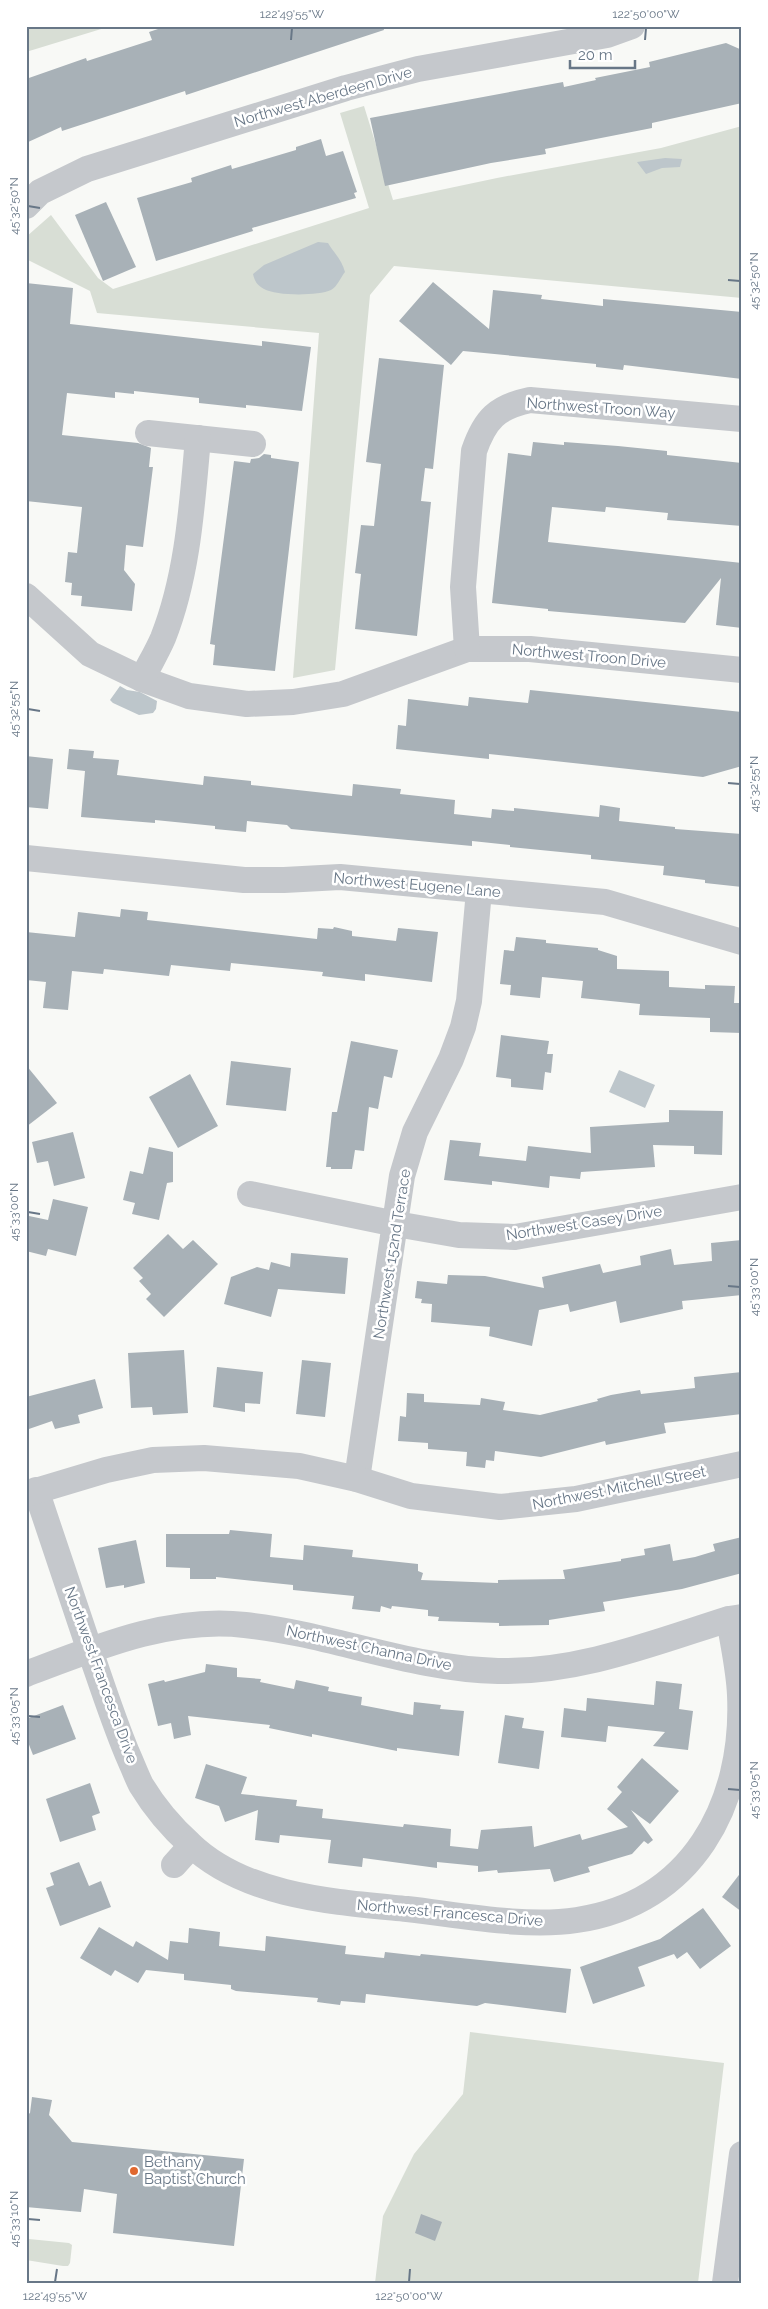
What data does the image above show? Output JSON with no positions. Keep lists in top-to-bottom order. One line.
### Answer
{"streets":{"street":["Northwest Aberdeen Drive","Northwest Troon Way","Northwest Troon Drive","Northwest Eugene Lane","Northwest Casey Drive","Northwest 152nd Terrace","Northwest Mitchell Street","Northwest Channa Drive","Northwest Francesca Drive"]},"crossings":[["Northwest Troon Way","Northwest Troon Drive"],["Northwest Eugene Lane","Northwest 152nd Terrace"],["Northwest Casey Drive","Northwest 152nd Terrace"],["Northwest 152nd Terrace","Northwest Mitchell Street"],["Northwest Mitchell Street","Northwest Francesca Drive"],["Northwest Channa Drive","Northwest Francesca Drive"]],"places":["Bethany Baptist Church"],"scale_bar":"20 m","coordinates":["122°49'55\"W","122°50'00\"W","45°32'50\"N","45°32'55\"N","45°33'00\"N","45°33'05\"N","45°33'10\"N"]}
